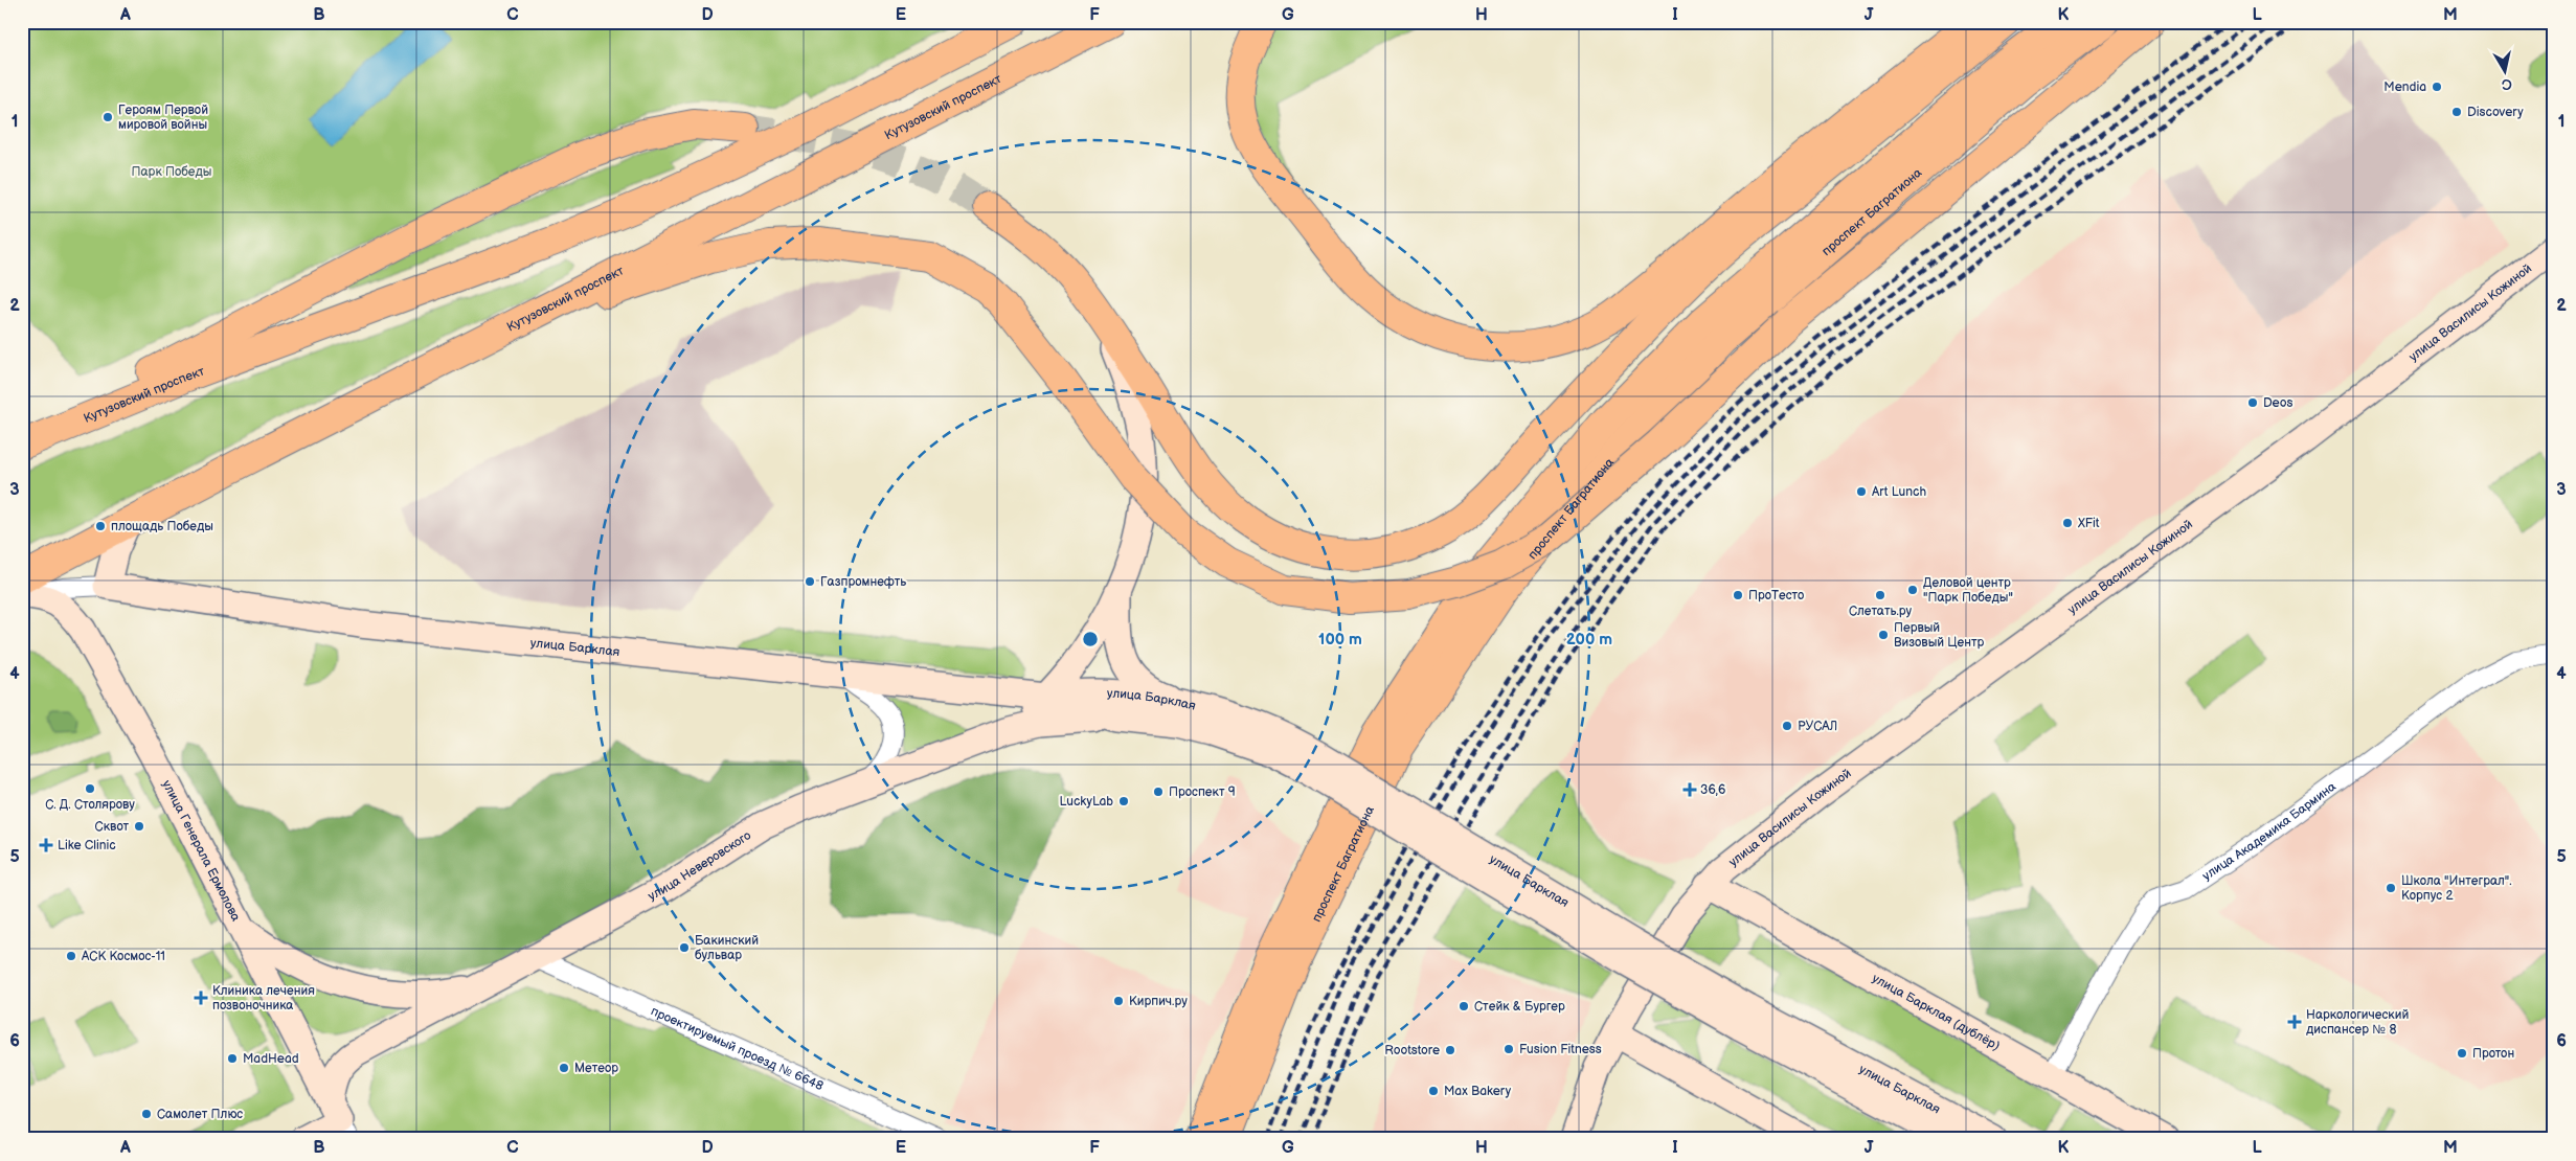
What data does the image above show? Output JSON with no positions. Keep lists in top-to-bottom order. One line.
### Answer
{"streets":{"main road":["Кутузовский проспект","проспект Багратиона"],"street":["улица Василисы Кожиной","улица Барклая","улица Академика Бармина","улица Генерала Ермолова","улица Неверовского","улица Барклая (дублёр)","проектируемый проезд № 6648"]},"crossings":[["улица Василисы Кожиной","улица Барклая (дублёр)"],["улица Барклая","улица Неверовского"],["улица Академика Бармина","улица Барклая (дублёр)"],["улица Генерала Ермолова","улица Неверовского"],["улица Неверовского","проектируемый проезд № 6648"]],"parks":["Парк Победы"],"places":{"other":["Mendia","Discovery","Героям Первой мировой войны","Deos","Art Lunch","XFit","площадь Победы","Газпромнефть","Деловой центр \"Парк Победы\"","ПроТесто","Слетать.ру","Первый Визовый Центр","РУСАЛ","С. Д. Столярову","Проспект 9","LuckyLab","Сквот","Школа \"Интеграл\". Корпус 2","Бакинский бульвар","АСК Космос-11","Кирпич.ру","Стейк & Бургер","Fusion Fitness","Rootstore","Протон","MadHead","Метеор","Max Bakery","Самолет Плюс"],"health":["36,6","Like Clinic","Клиника лечения позвоночника","Наркологический диспансер № 8"]},"north":"bottom","grid":{"columns":["A","B","C","D","E","F","G","H","I","J","K","L","M"],"rows":["1","2","3","4","5","6"]},"rings":["100 m","200 m"]}
